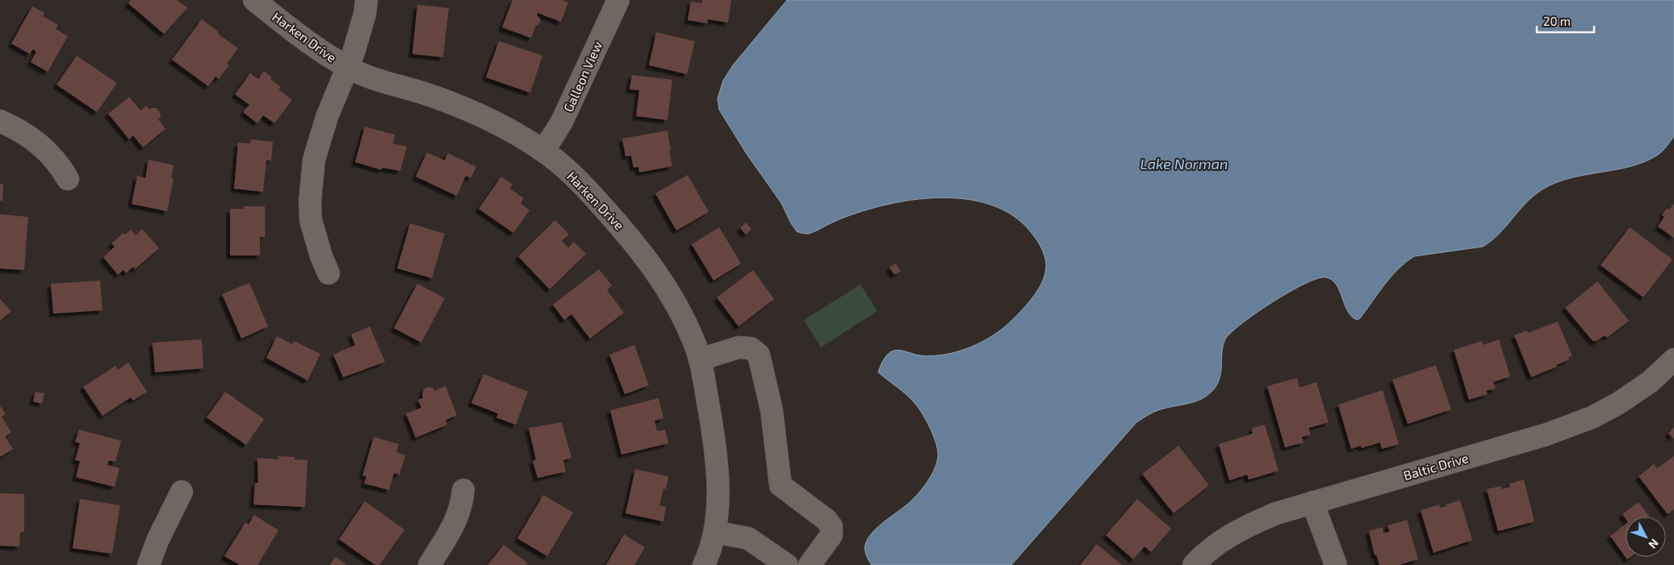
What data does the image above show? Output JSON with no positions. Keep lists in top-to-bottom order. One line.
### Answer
{"streets":{"street":["Harken Drive","Galleon View","Baltic Drive"]},"crossings":[["Harken Drive","Galleon View"]],"water":["Lake Norman"],"scale_bar":"20 m","north":"bottom right"}
